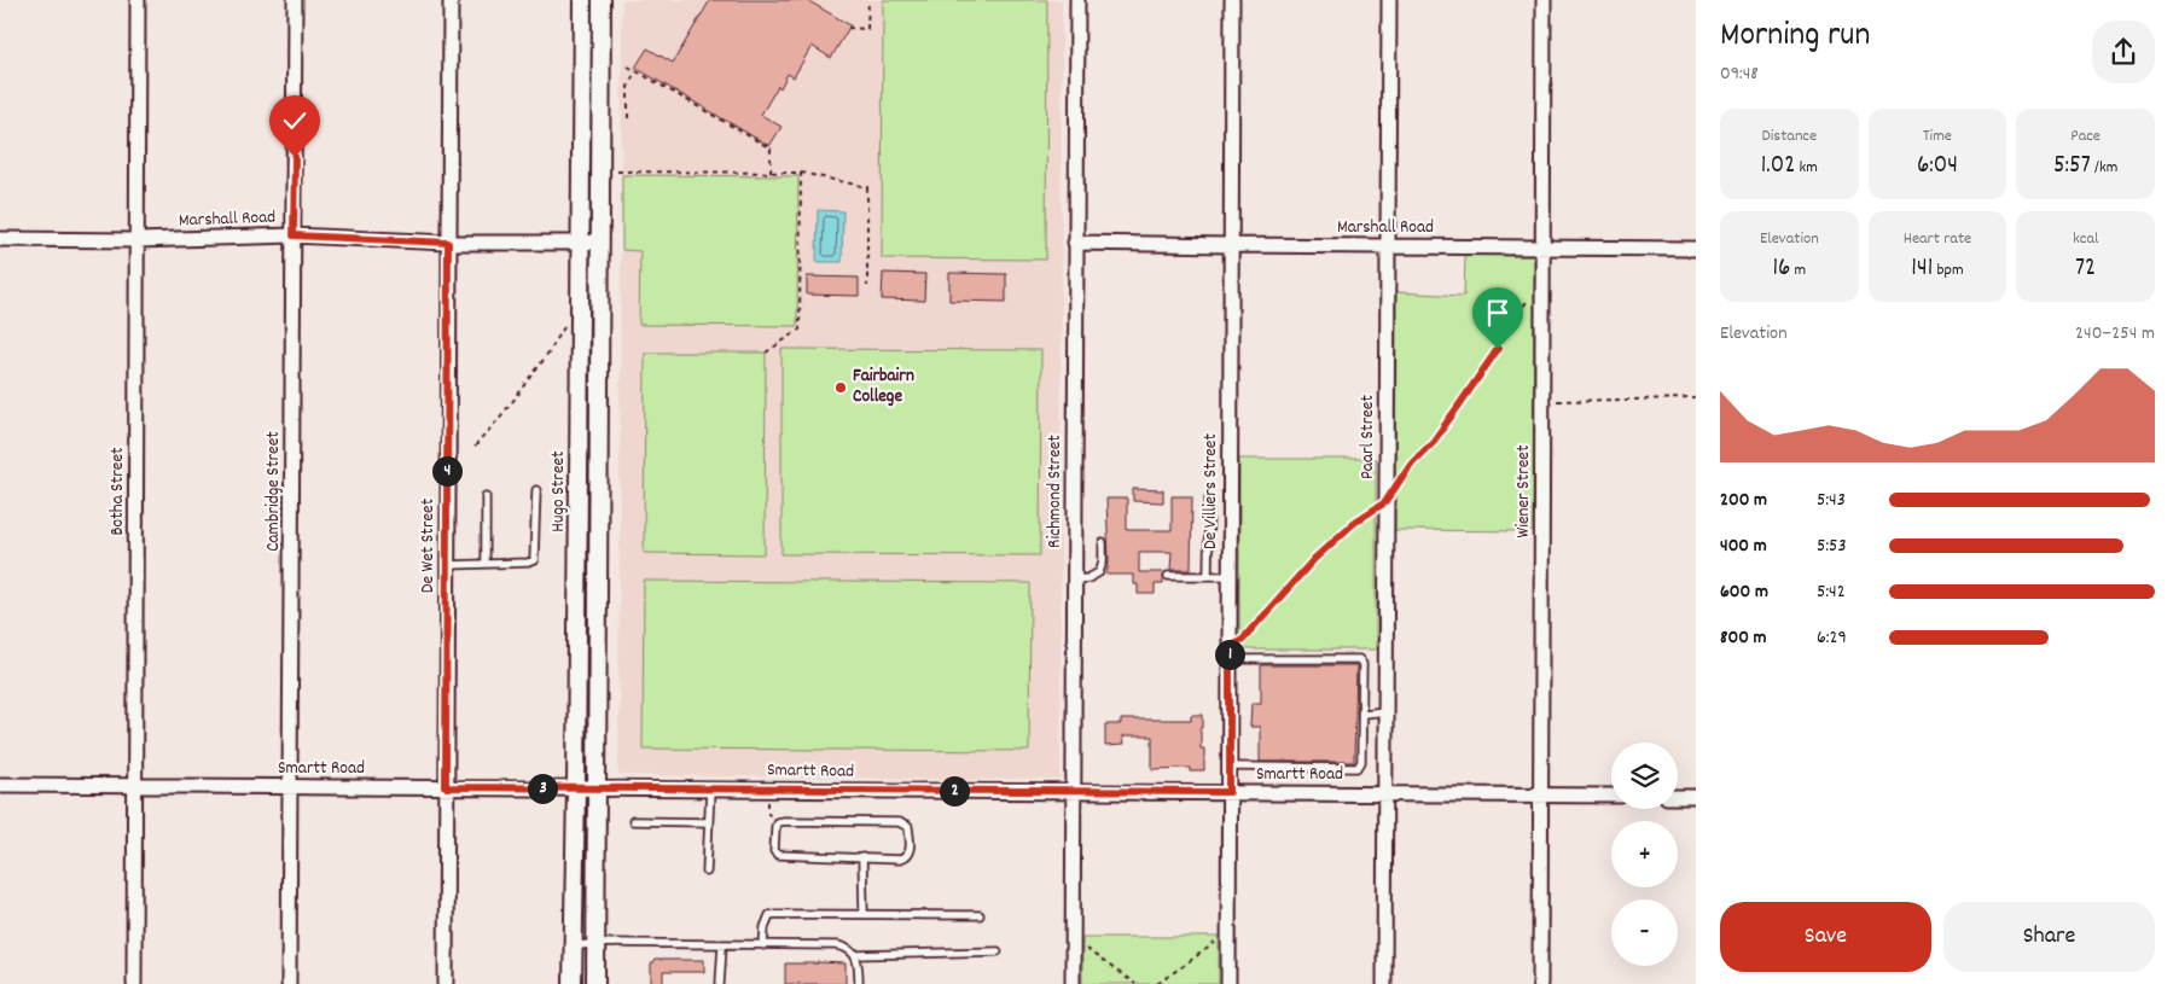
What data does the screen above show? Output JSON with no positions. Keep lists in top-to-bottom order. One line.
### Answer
{"streets":{"street":["Marshall Road","Paarl Street","Botha Street","Cambridge Street","Hugo Street","Richmond Street","De Villiers Street","Wiener Street","De Wet Street","Smartt Road"]},"crossings":[["Marshall Road","Paarl Street"],["Marshall Road","Botha Street"],["Marshall Road","Cambridge Street"],["Marshall Road","Hugo Street"],["Marshall Road","Richmond Street"],["Marshall Road","De Villiers Street"],["Marshall Road","Wiener Street"],["Marshall Road","De Wet Street"],["Paarl Street","Smartt Road"],["Botha Street","Smartt Road"],["Cambridge Street","Smartt Road"],["Hugo Street","Smartt Road"],["Richmond Street","Smartt Road"],["De Villiers Street","Smartt Road"],["Wiener Street","Smartt Road"],["De Wet Street","Smartt Road"]],"places":["Fairbairn College"],"page":{"heading":["Morning run","09:48"],"stats":[["Distance","1.02 km"],["Time","6:04"],["Pace","5:57 /km"],["Elevation","16 m"],["Heart rate","141 bpm"],["kcal","72"]],"chart":["Elevation","240–254 m"],"pins":["4","1","3","2"],"list":[{"name":"200 m","note":"5:43"},{"name":"400 m","note":"5:53"},{"name":"600 m","note":"5:42"},{"name":"800 m","note":"6:29"}],"map_buttons":["+","−"],"buttons":["Save","Share"]}}
